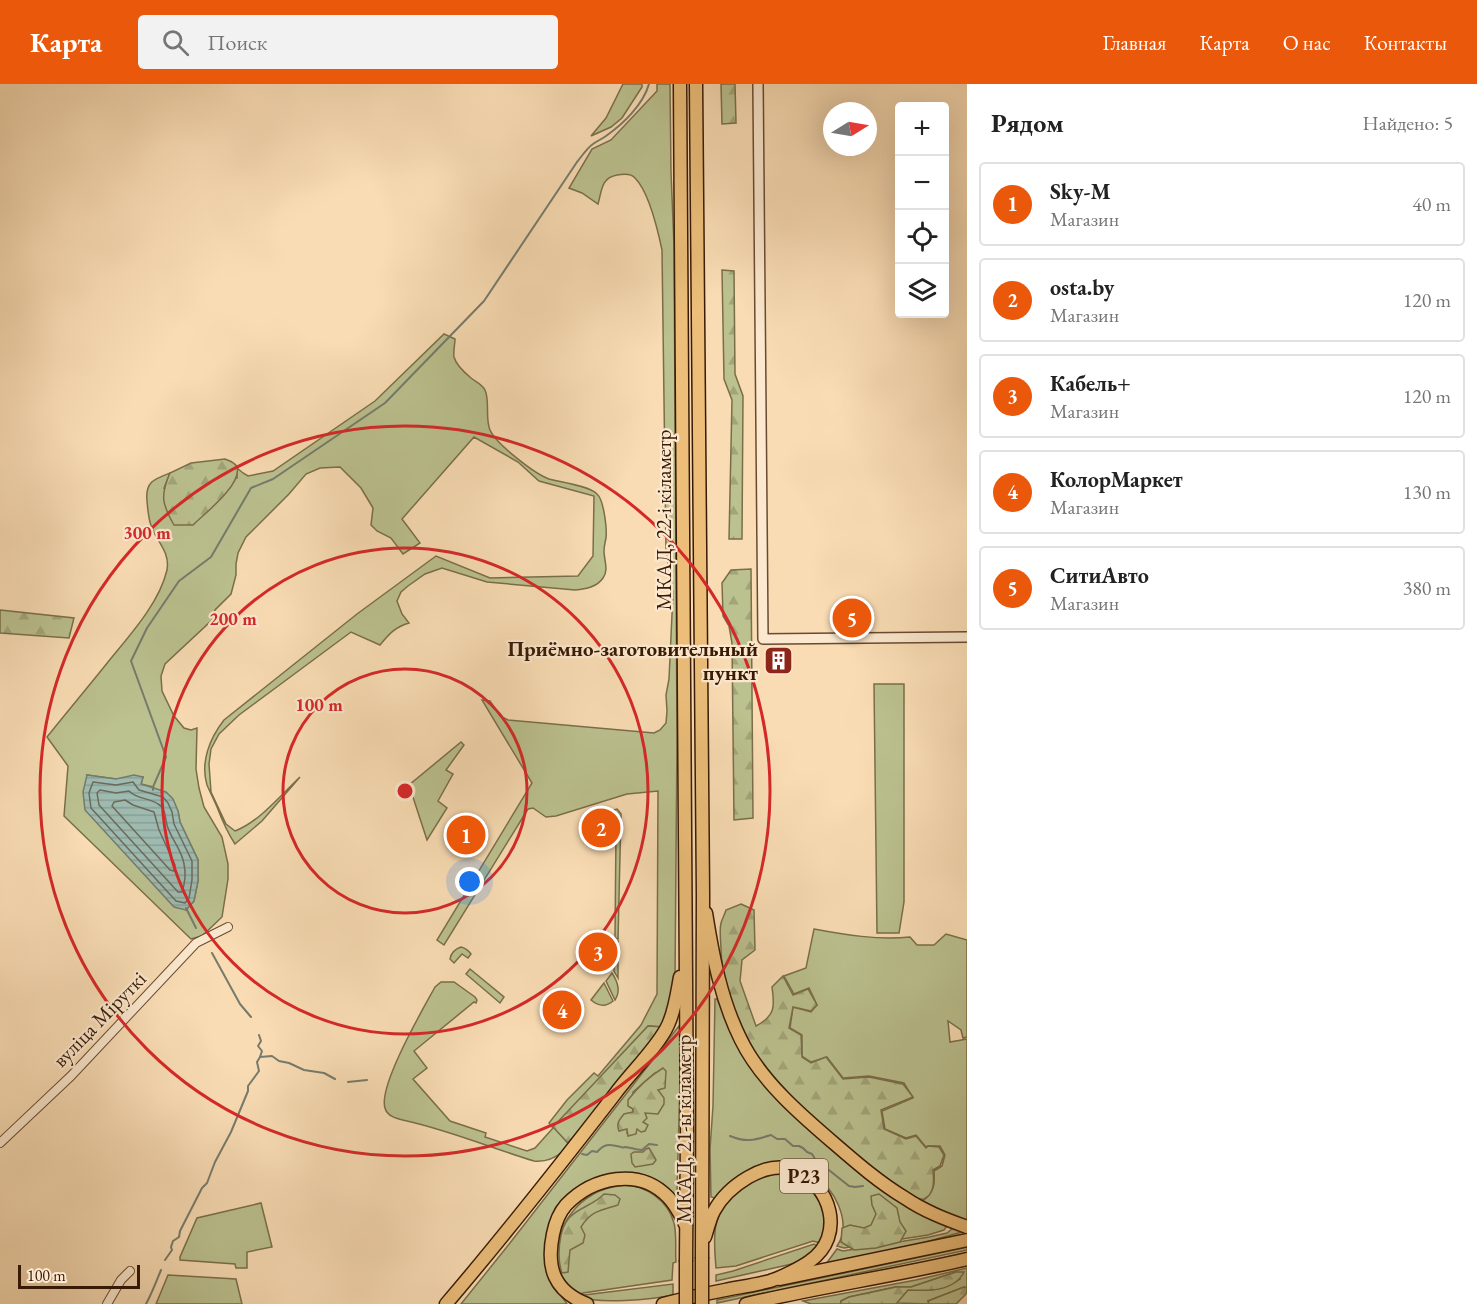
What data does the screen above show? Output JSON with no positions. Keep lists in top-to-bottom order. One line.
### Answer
{"streets":{"main road":["МКАД, 22-і кіламетр","МКАД, 21-ы кіламетр","Р23"],"street":["вуліца Міруткі"]},"crossings":[["МКАД, 22-і кіламетр","МКАД, 21-ы кіламетр"],["МКАД, 22-і кіламетр","Р23"],["МКАД, 21-ы кіламетр","Р23"]],"places":{"building":["Приёмно-заготовительный пункт"]},"scale_bar":"100 m","north":"right","page":{"header":"Карта","search":"Поиск","nav":["Главная","Карта","О нас","Контакты"],"heading":["Рядом","Найдено: 5"],"map_buttons":["+","−"],"list":[{"mark":"1","name":"Sky-M","note":"Магазин","value":"40 m"},{"mark":"2","name":"osta.by","note":"Магазин","value":"120 m"},{"mark":"3","name":"Кабель+","note":"Магазин","value":"120 m"},{"mark":"4","name":"КолорМаркет","note":"Магазин","value":"130 m"},{"mark":"5","name":"СитиАвто","note":"Магазин","value":"380 m"}],"pins":["5","2","1","3","4"],"scale":"100 m"},"rings":["300 m","200 m","100 m"]}
